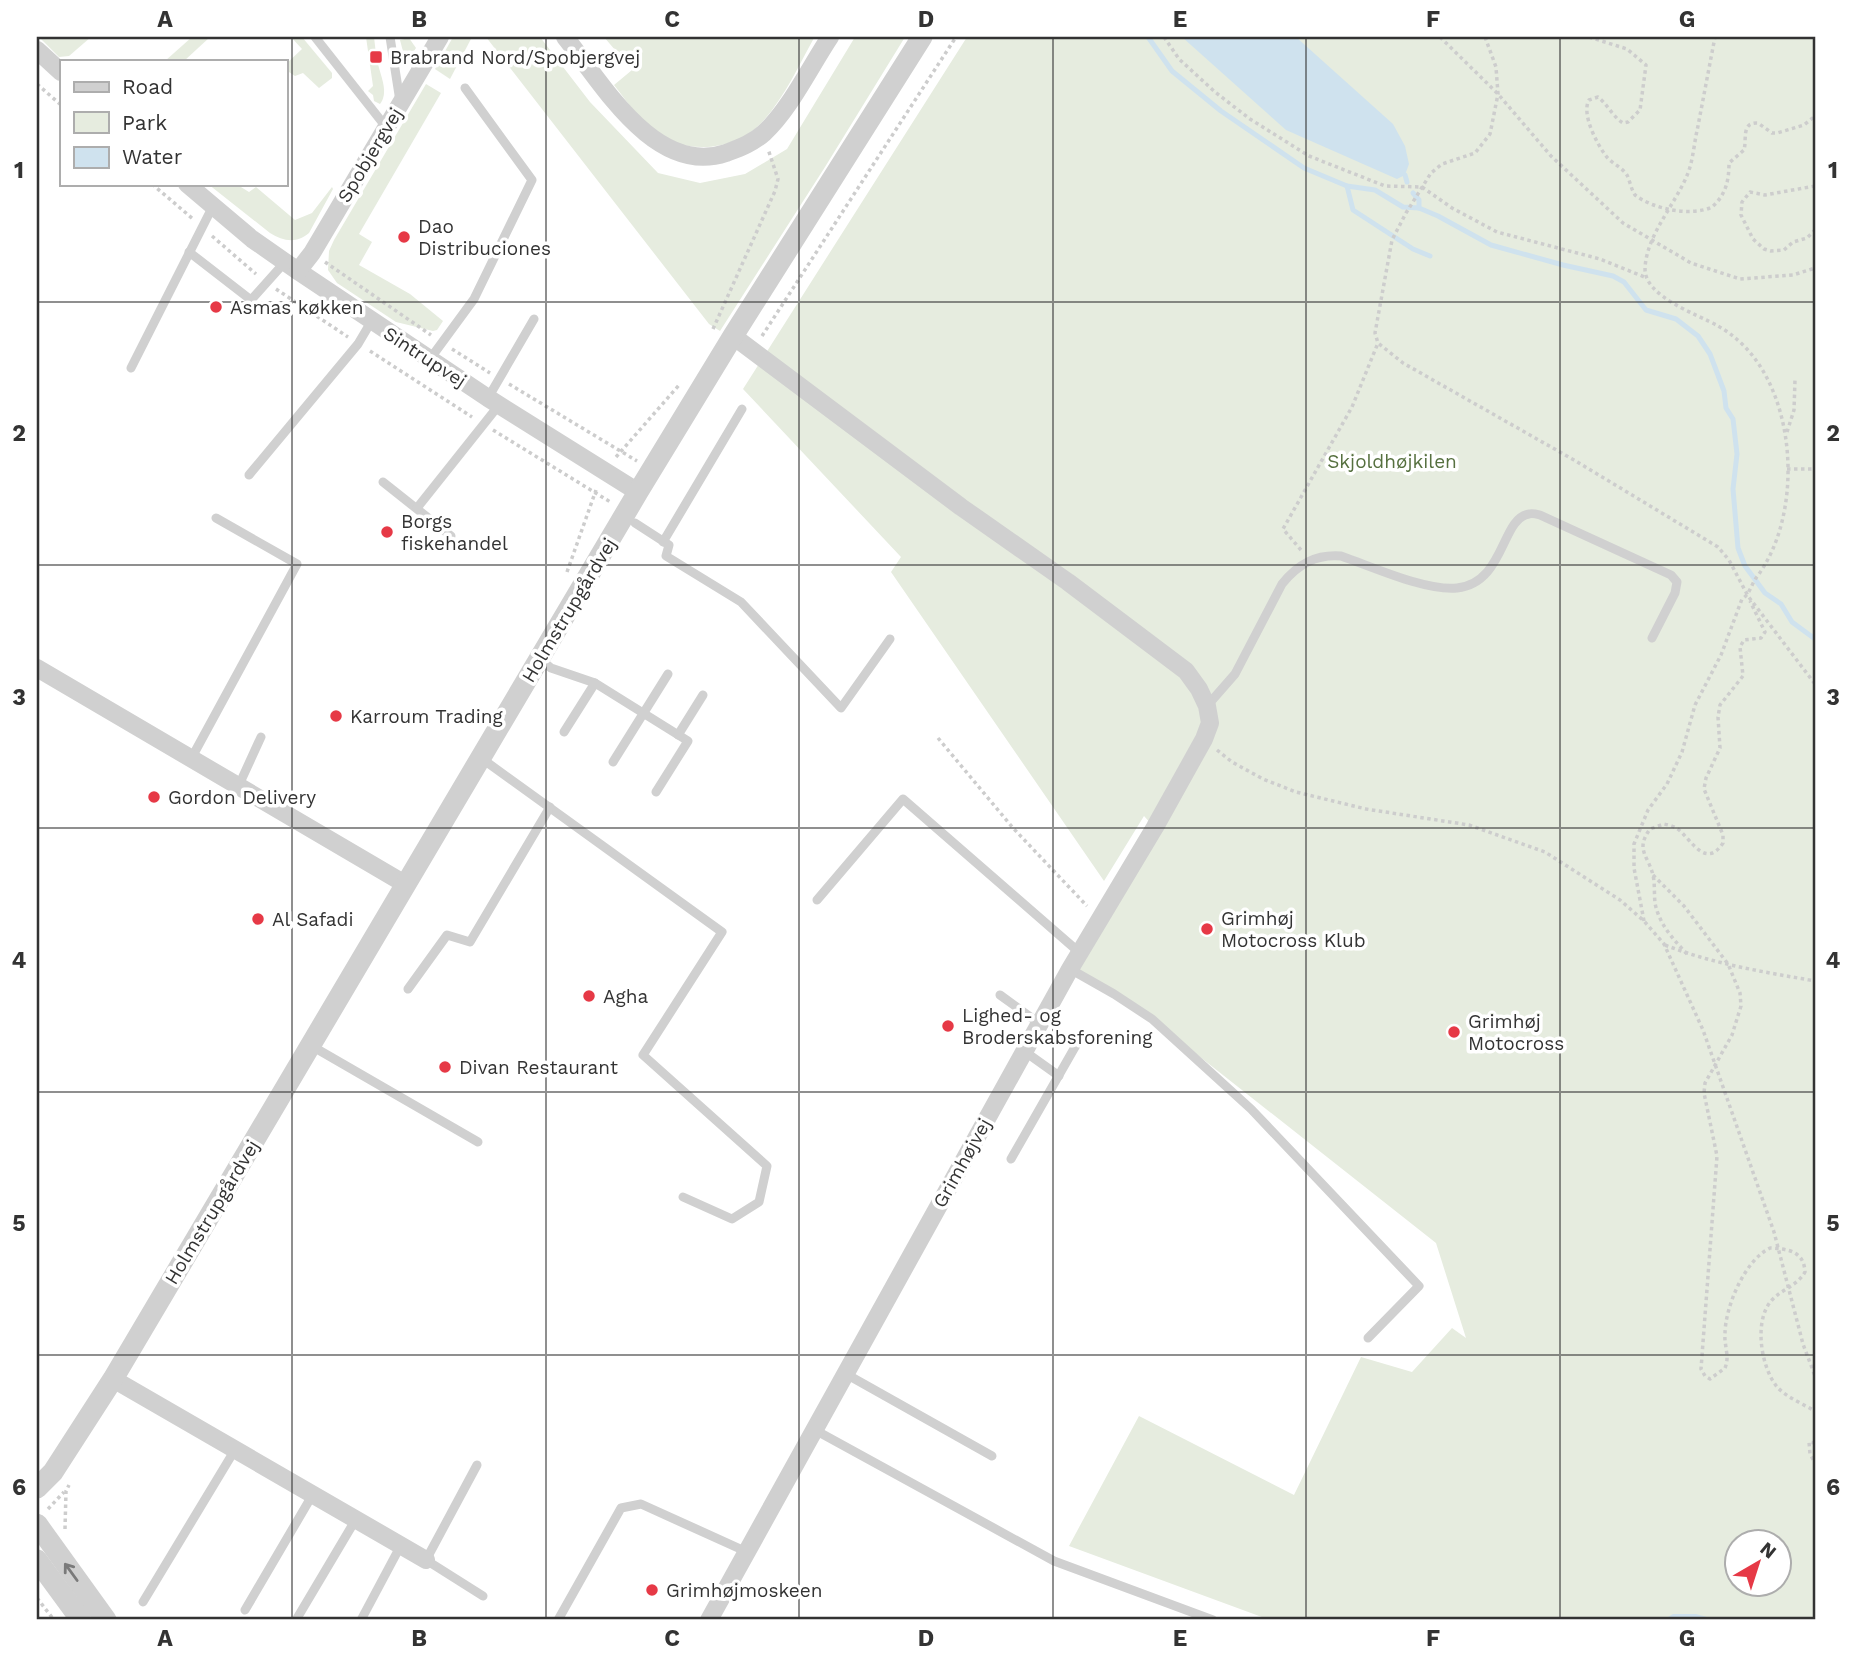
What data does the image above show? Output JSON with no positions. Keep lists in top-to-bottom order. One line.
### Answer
{"streets":{"street":["Spobjergvej","Sintrupvej","Holmstrupgårdvej","Grimhøjvej"]},"crossings":[["Spobjergvej","Sintrupvej"],["Sintrupvej","Holmstrupgårdvej"]],"parks":["Skjoldhøjkilen"],"places":{"transit":["Brabrand Nord/Spobjergvej"],"other":["Dao Distribuciones","Asmas køkken","Borgs fiskehandel","Karroum Trading","Gordon Delivery","Al Safadi","Grimhøj Motocross Klub","Agha","Lighed- og Broderskabsforening","Grimhøj Motocross","Divan Restaurant","Grimhøjmoskeen"]},"legend":["Road","Park","Water"],"north":"top right","grid":{"columns":["A","B","C","D","E","F","G"],"rows":["1","2","3","4","5","6"]}}
